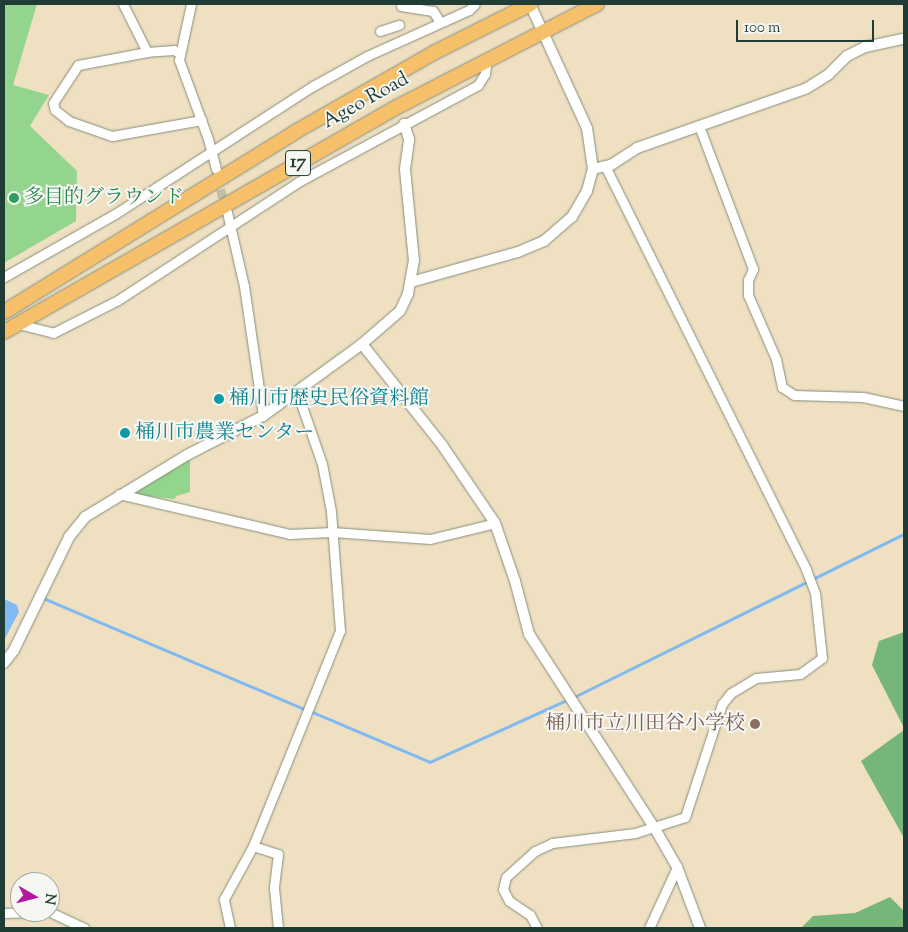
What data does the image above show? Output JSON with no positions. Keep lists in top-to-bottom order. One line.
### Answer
{"streets":{"highway":["Ageo Road","17"]},"places":["多目的グラウンド","桶川市歴史民俗資料館","桶川市農業センター","桶川市立川田谷小学校"],"scale_bar":"100 m","north":"right"}
